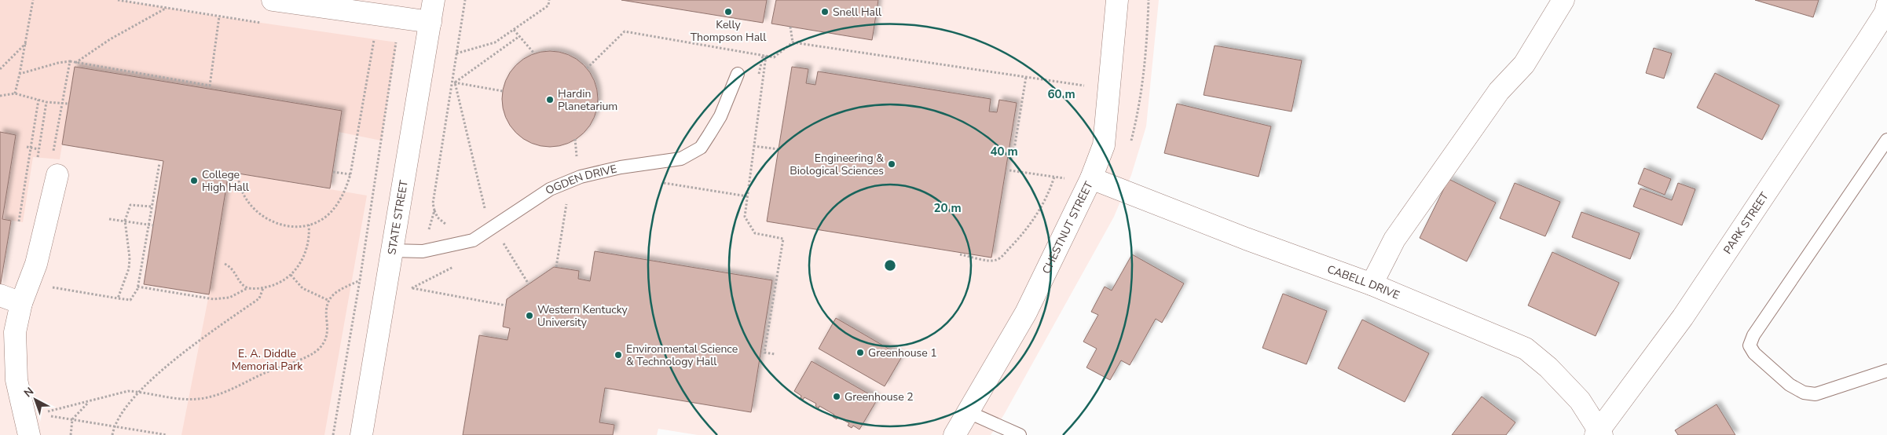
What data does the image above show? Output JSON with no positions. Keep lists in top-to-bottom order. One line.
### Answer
{"streets":{"street":["STATE STREET","PARK STREET","CHESTNUT STREET","CABELL DRIVE"],"lane":["OGDEN DRIVE"]},"crossings":[["OGDEN DRIVE","STATE STREET"],["PARK STREET","CABELL DRIVE"],["CHESTNUT STREET","CABELL DRIVE"]],"parks":["E. A. Diddle Memorial Park"],"places":["Kelly Thompson Hall","Snell Hall","Hardin Planetarium","Engineering & Biological Sciences","College High Hall","Western Kentucky University","Greenhouse 1","Environmental Science & Technology Hall","Greenhouse 2"],"north":"top left","rings":["60 m","40 m","20 m"]}
